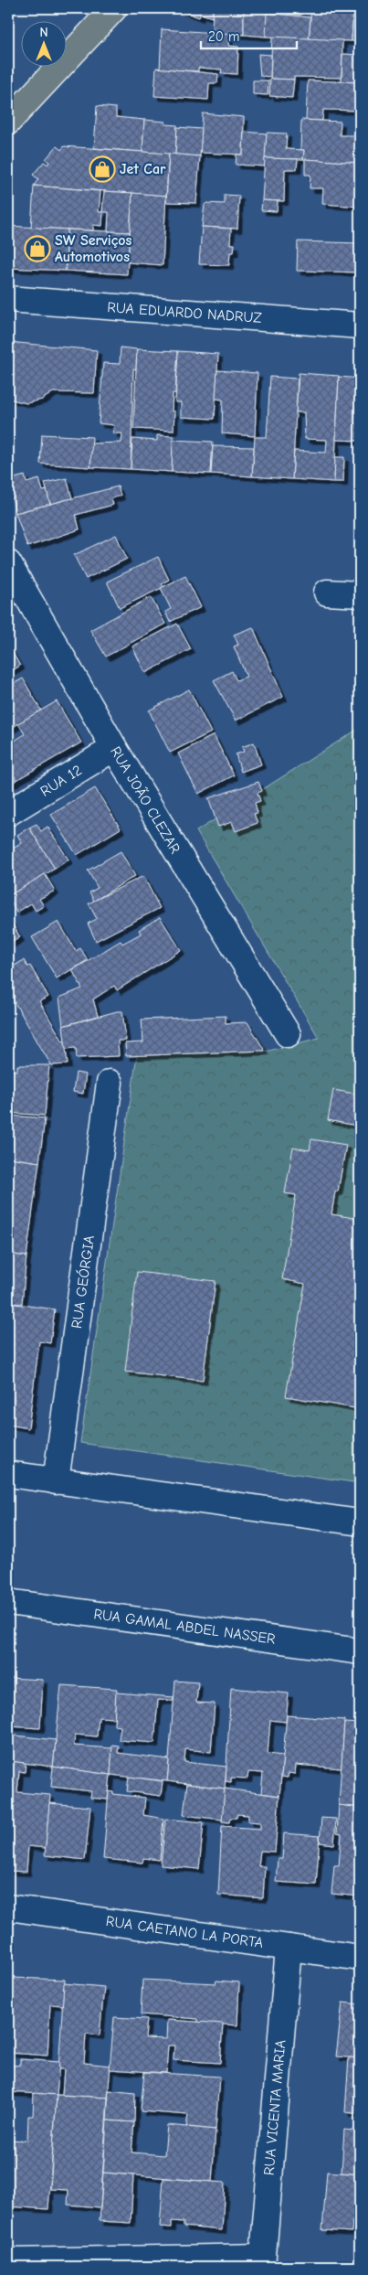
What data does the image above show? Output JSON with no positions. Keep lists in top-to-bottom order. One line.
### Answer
{"streets":{"street":["RUA EDUARDO NADRUZ","RUA 12","RUA JOÃO CLEZAR","RUA GEÓRGIA","RUA GAMAL ABDEL NASSER","RUA CAETANO LA PORTA","RUA VICENTA MARIA"]},"crossings":[["RUA 12","RUA JOÃO CLEZAR"],["RUA CAETANO LA PORTA","RUA VICENTA MARIA"]],"places":{"shop":["Jet Car","SW Serviços Automotivos"]},"scale_bar":"20 m","north":"top"}
